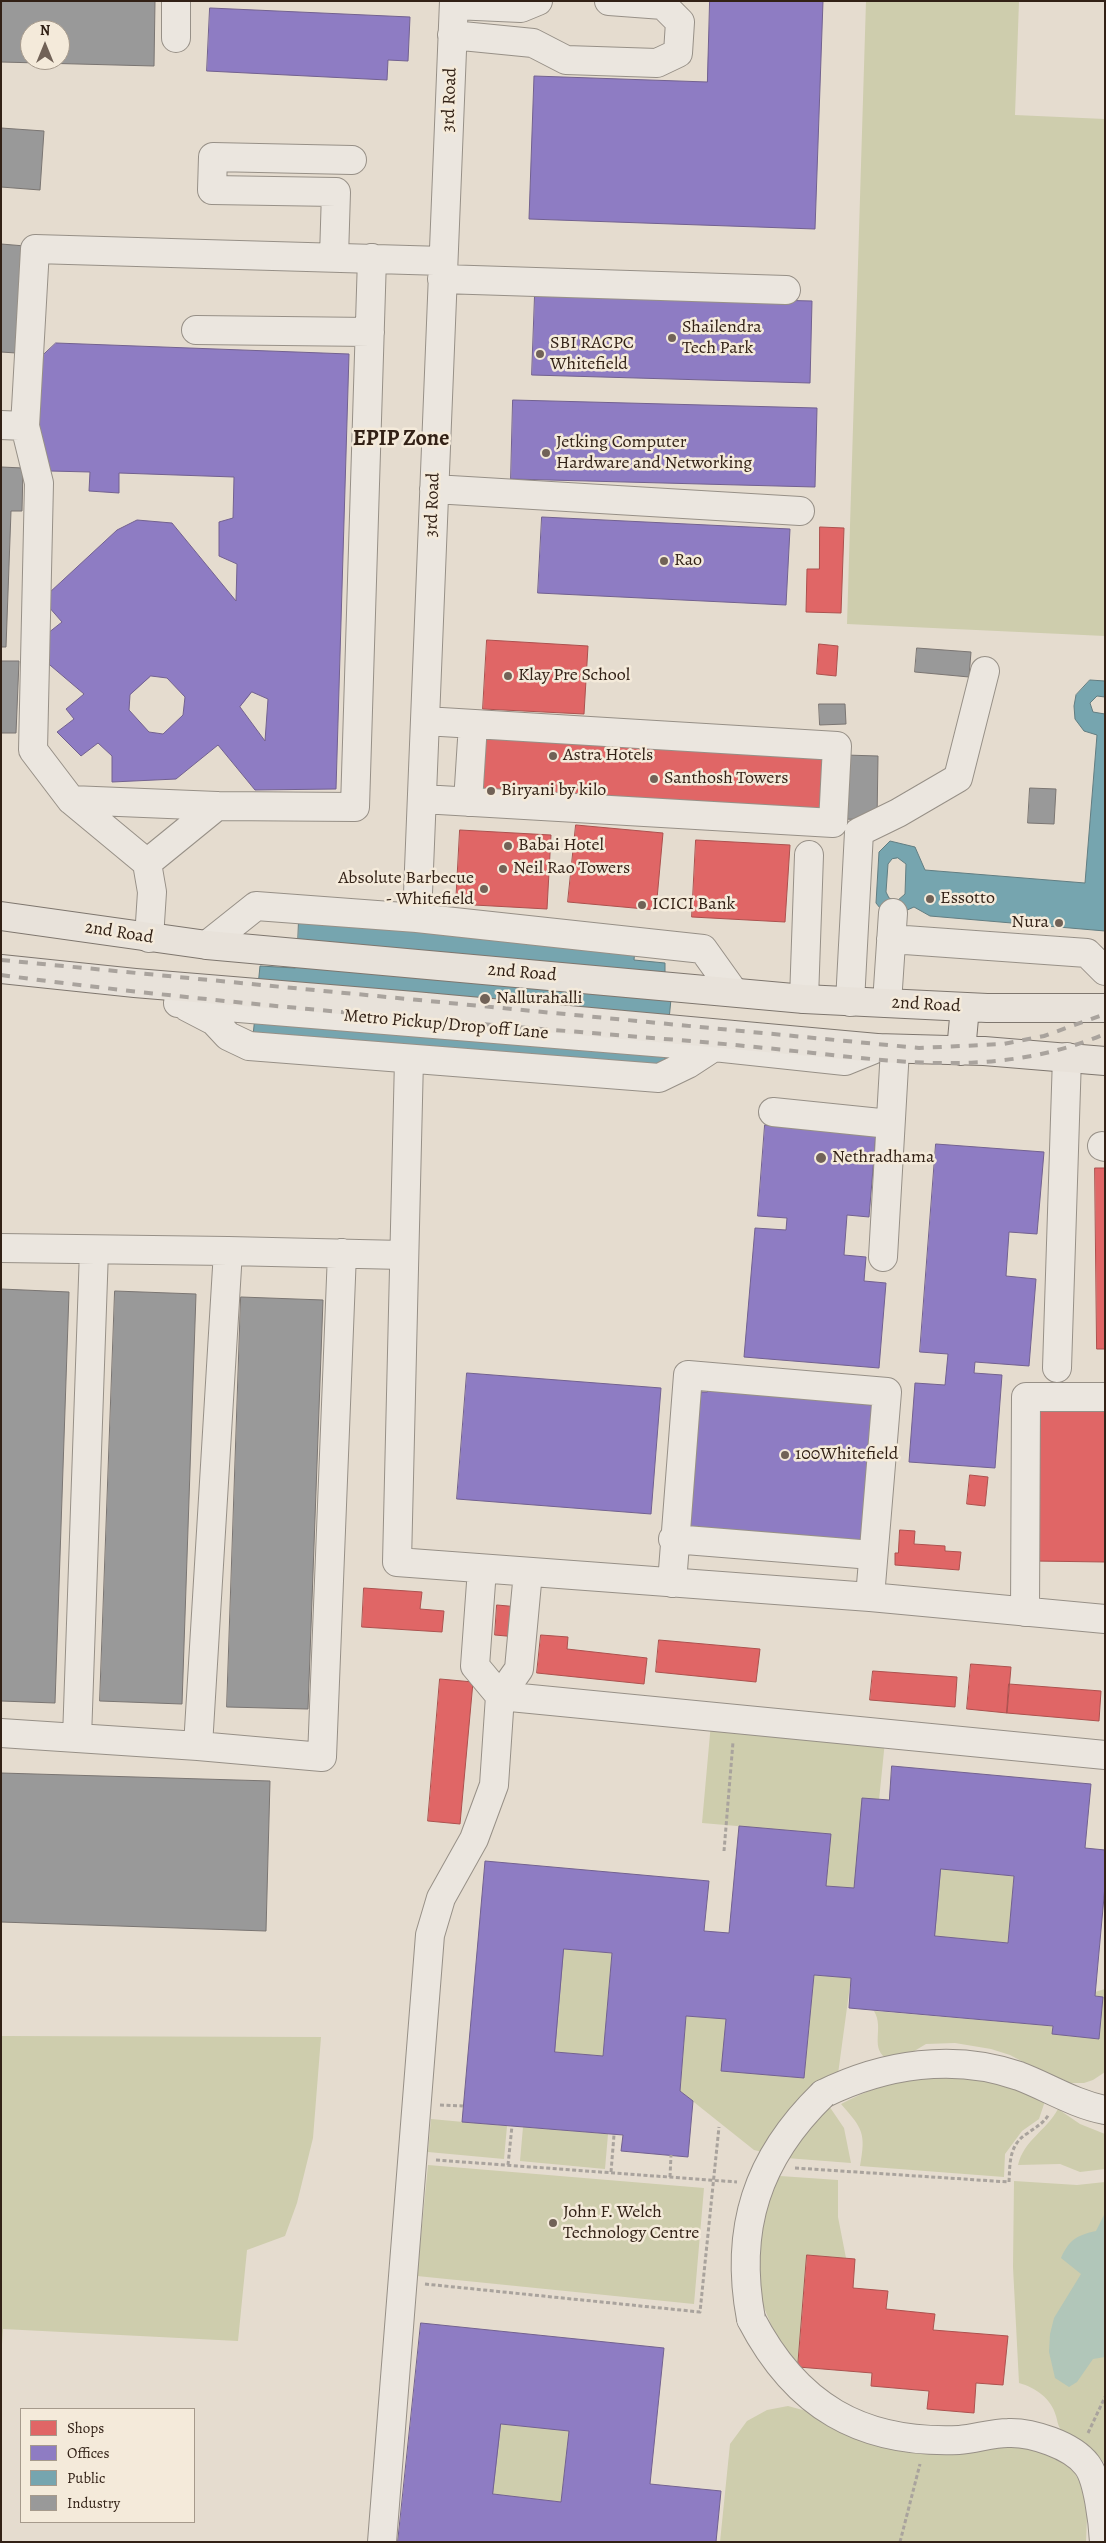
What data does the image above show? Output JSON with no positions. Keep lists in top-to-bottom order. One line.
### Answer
{"streets":{"main road":["2nd Road"],"street":["3rd Road","Metro Pickup/Drop off Lane"]},"districts":["EPIP Zone"],"places":["Shailendra Tech Park","SBI RACPC Whitefield","Jetking Computer Hardware and Networking","Rao","Klay Pre School","Astra Hotels","Santhosh Towers","Biryani by kilo","Babai Hotel","Neil Rao Towers","Absolute Barbecue - Whitefield","Essotto","ICICI Bank","Nura","Nallurahalli","Nethradhama","100Whitefield","John F. Welch Technology Centre"],"legend":["Shops","Offices","Public","Industry"],"north":"top"}
